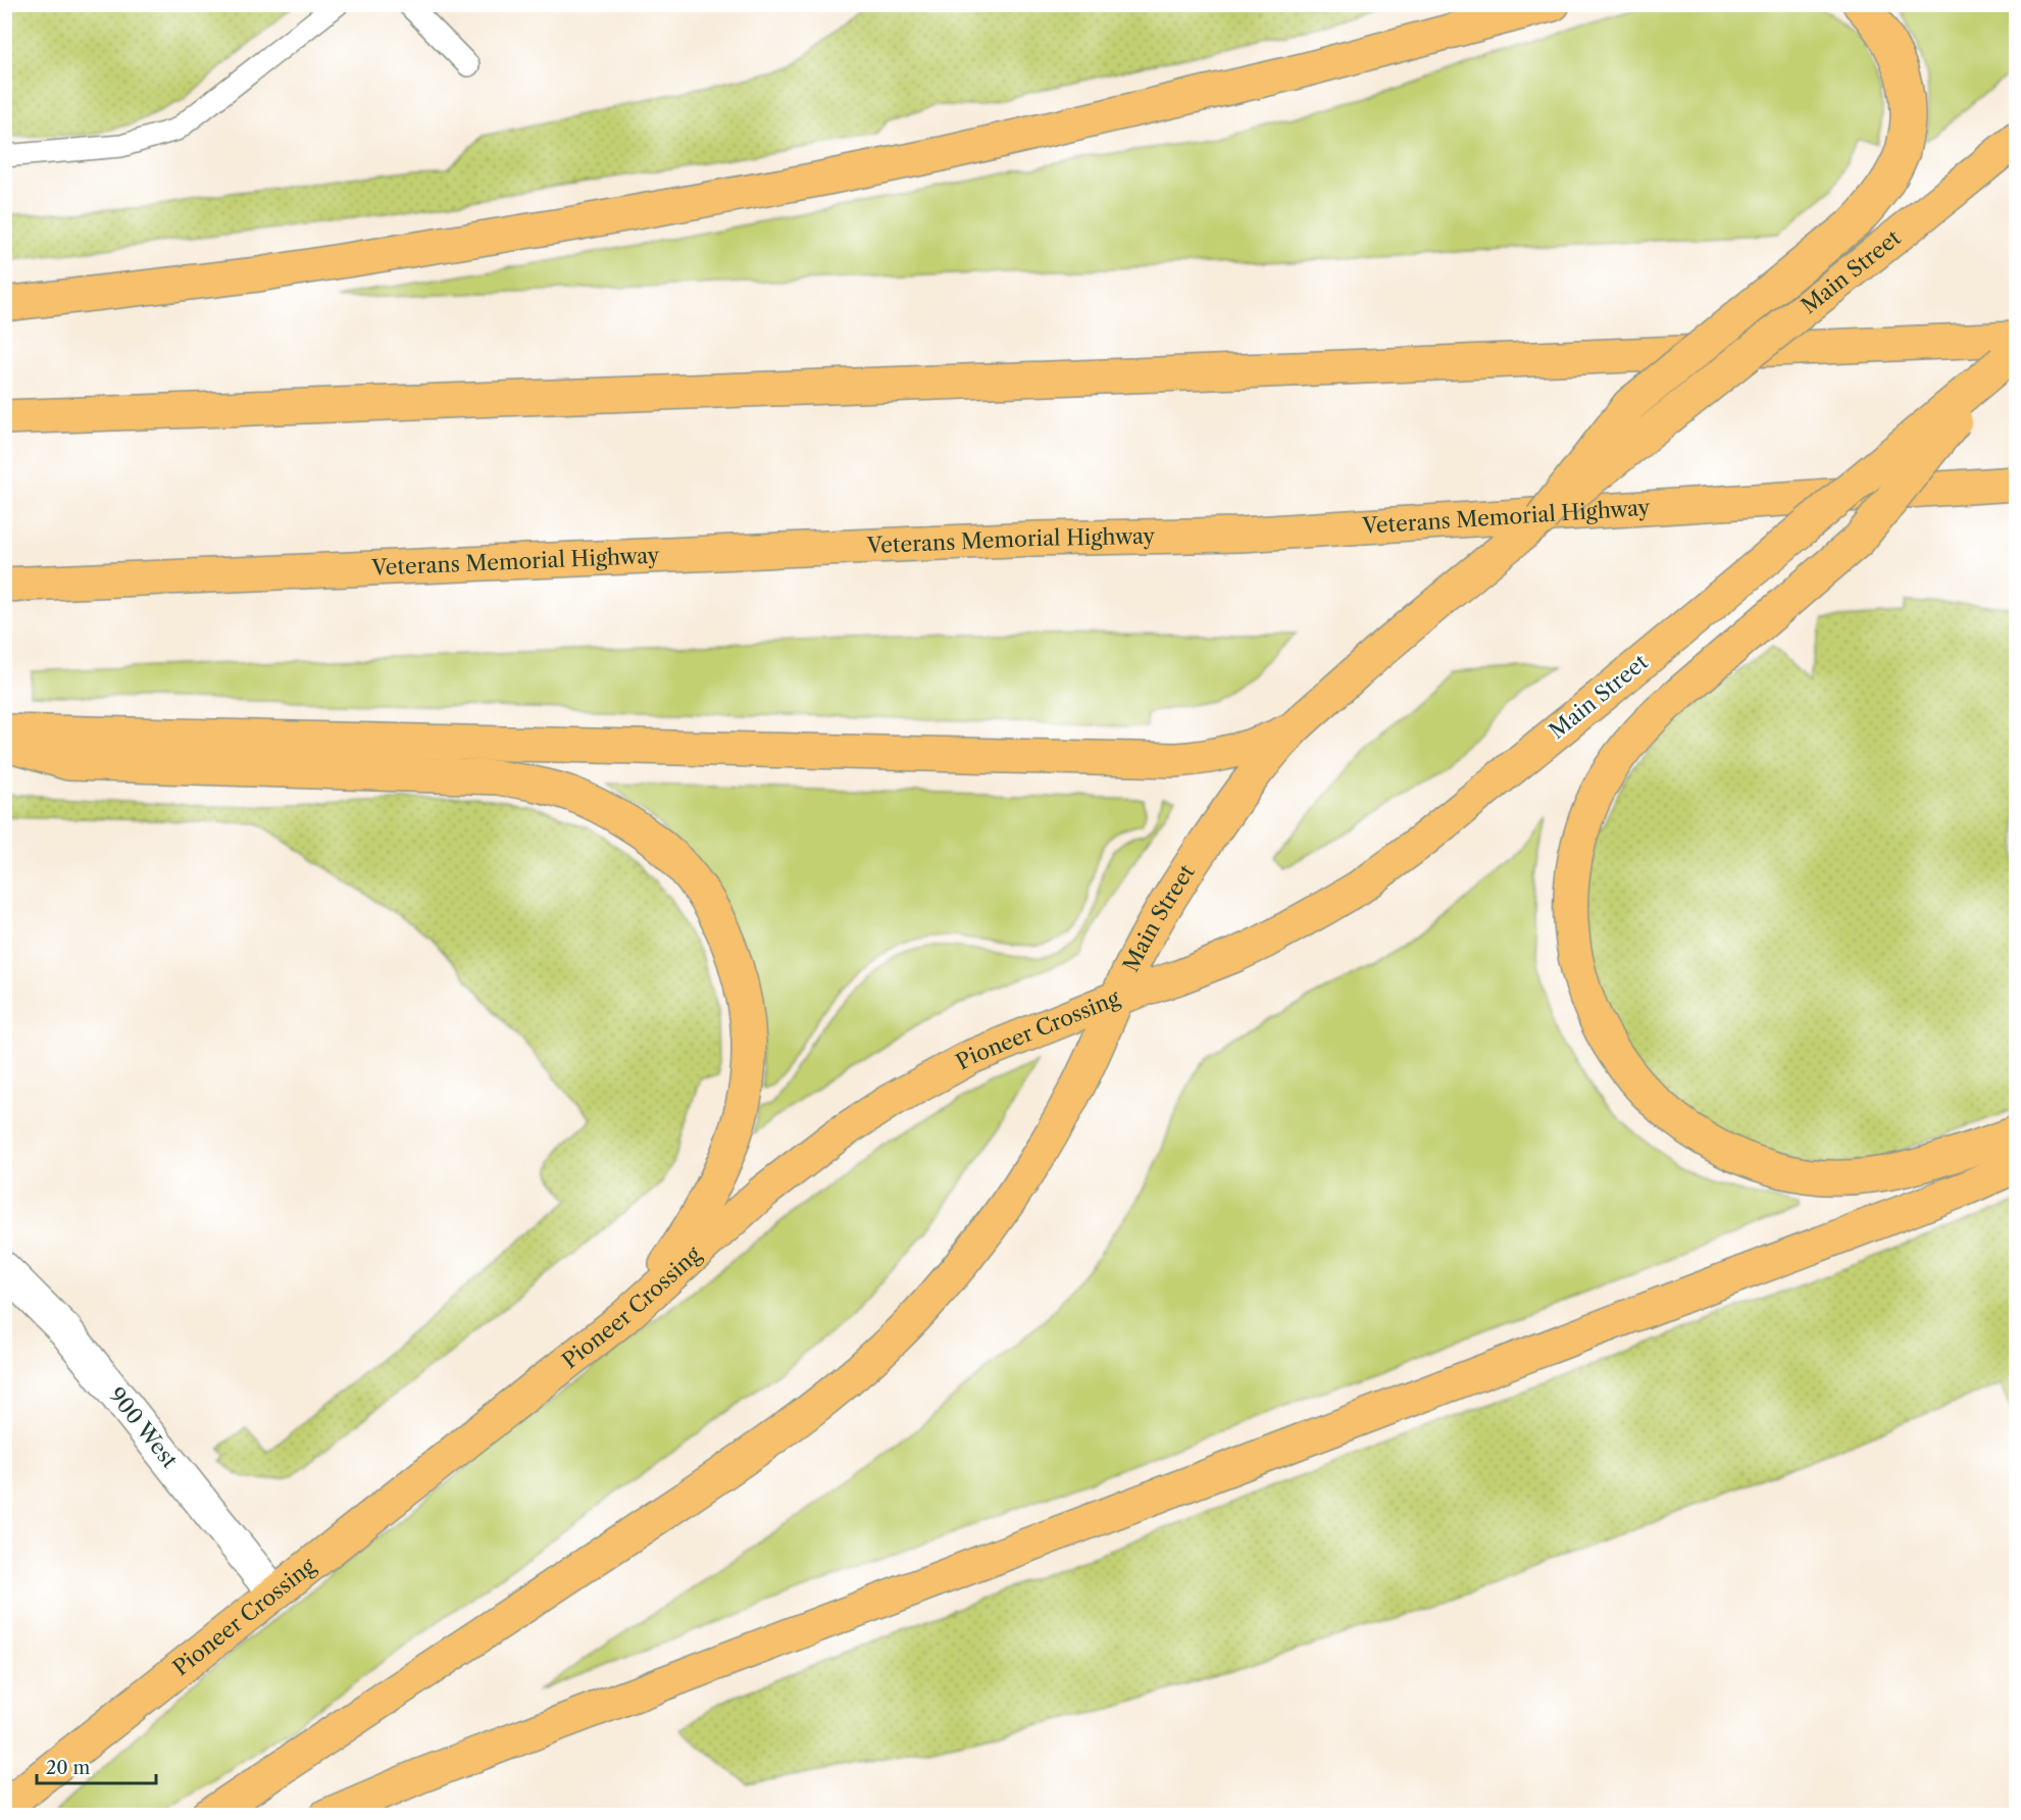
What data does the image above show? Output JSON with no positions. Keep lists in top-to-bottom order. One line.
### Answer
{"streets":{"main road":["Main Street","Veterans Memorial Highway","Pioneer Crossing"],"street":["900 West"]},"crossings":[["Main Street","Pioneer Crossing"],["Pioneer Crossing","900 West"]],"scale_bar":"20 m"}
